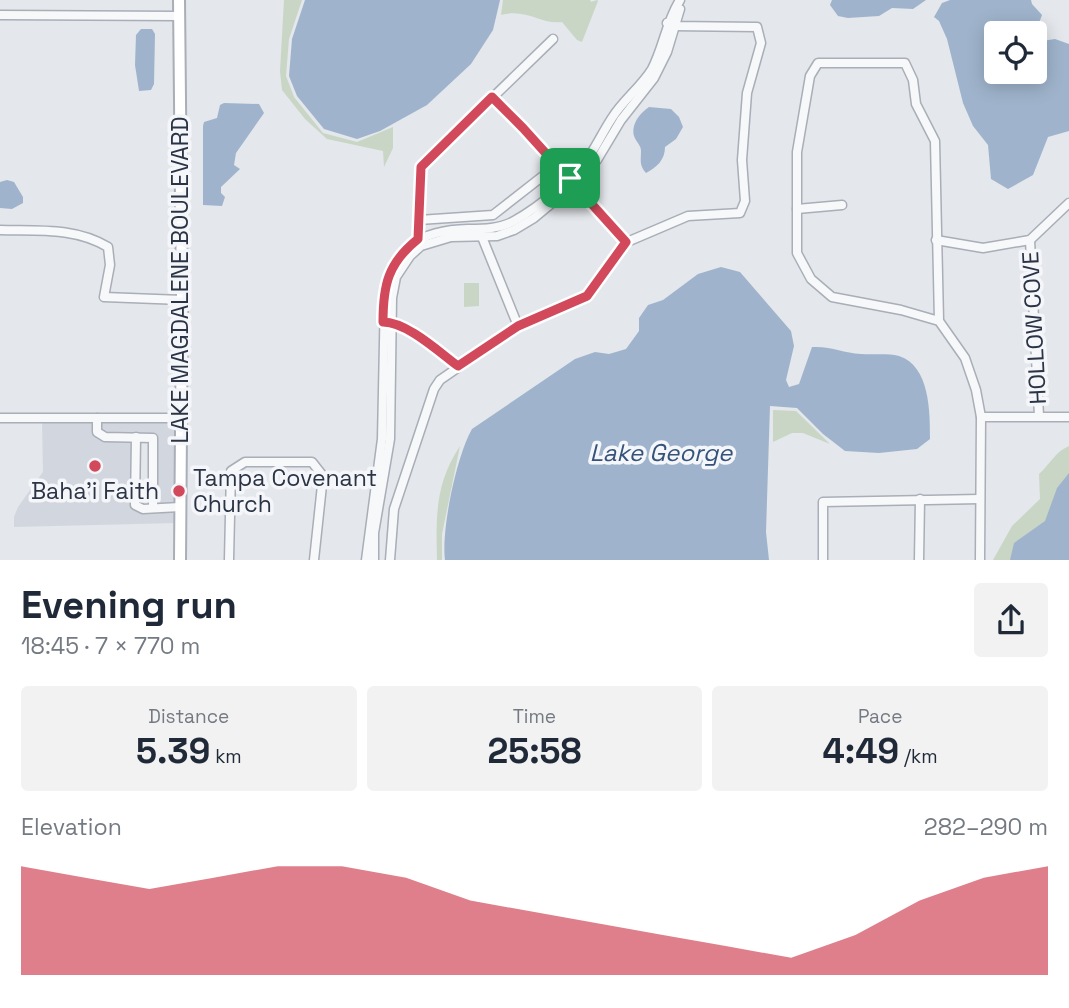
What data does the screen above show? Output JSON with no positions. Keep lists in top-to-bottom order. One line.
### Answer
{"streets":{"street":["LAKE MAGDALENE BOULEVARD","HOLLOW COVE"]},"water":["Lake George"],"places":["Baha'i Faith","Tampa Covenant Church"],"page":{"heading":["Evening run","18:45 · 7 × 770 m"],"stats":[["Distance","5.39 km"],["Time","25:58"],["Pace","4:49 /km"]],"chart":["Elevation","282–290 m"]}}
